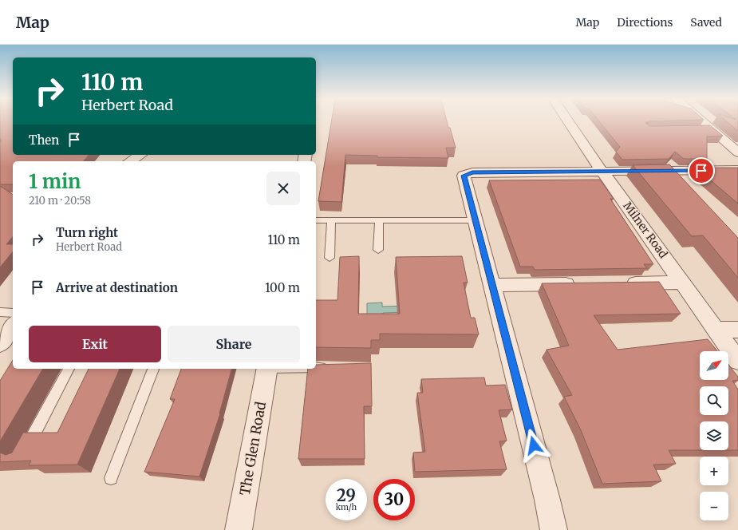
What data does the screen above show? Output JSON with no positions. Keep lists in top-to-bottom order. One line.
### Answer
{"streets":{"street":["Milner Road","The Glen Road"]},"north":"top right","page":{"header":"Map","nav":["Map","Directions","Saved"],"turn":["110 m","Herbert Road"],"then":"Then","heading":["1 min","210 m · 20:58"],"list":[{"name":"Turn right","note":"Herbert Road","value":"110 m"},{"name":"Arrive at destination","value":"100 m"}],"buttons":["Exit","Share"],"map_buttons":["+","−"],"speed":"29 km/h","limit":"30"}}
